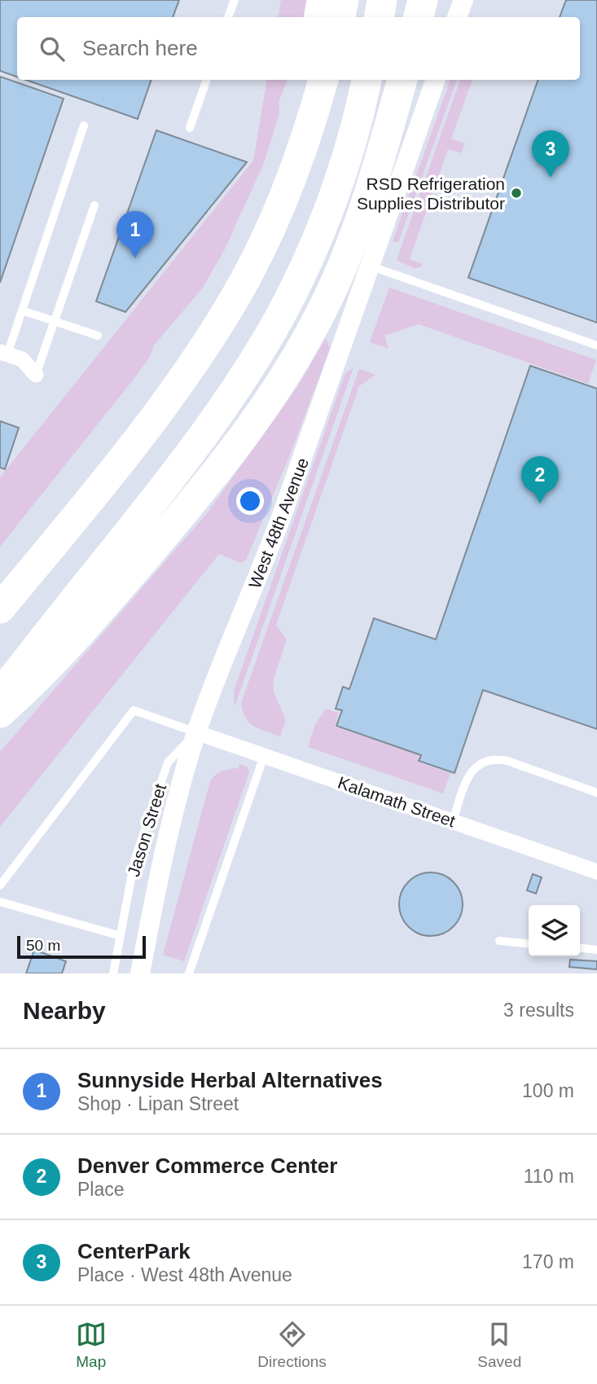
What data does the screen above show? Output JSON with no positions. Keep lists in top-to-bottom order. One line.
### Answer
{"streets":{"street":["West 48th Avenue","Kalamath Street"],"lane":["Jason Street"]},"crossings":[["West 48th Avenue","Kalamath Street"],["West 48th Avenue","Jason Street"],["Kalamath Street","Jason Street"]],"places":["RSD Refrigeration Supplies Distributor"],"scale_bar":"50 m","page":{"search":"Search here","pins":["3","1","2"],"scale":"50 m","heading":["Nearby","3 results"],"list":[{"mark":"1","name":"Sunnyside Herbal Alternatives","note":"Shop · Lipan Street","value":"100 m"},{"mark":"2","name":"Denver Commerce Center","note":"Place","value":"110 m"},{"mark":"3","name":"CenterPark","note":"Place · West 48th Avenue","value":"170 m"}],"nav":["Map","Directions","Saved"]}}
